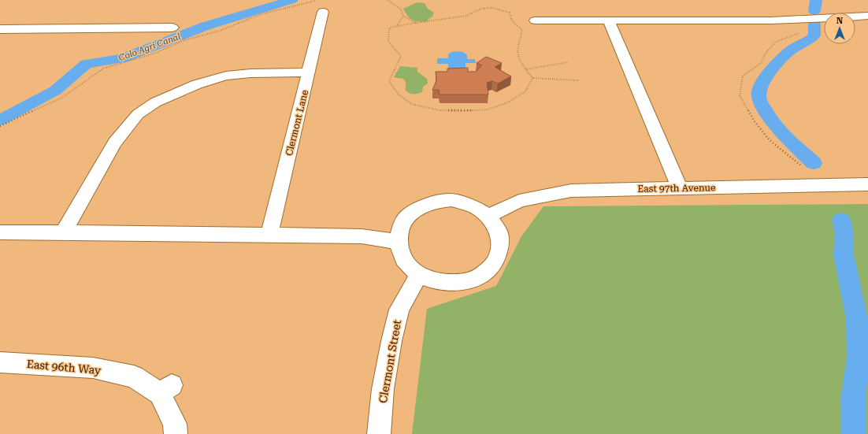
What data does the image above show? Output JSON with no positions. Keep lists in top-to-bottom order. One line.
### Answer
{"streets":{"street":["Clermont Lane","East 97th Avenue","Clermont Street","East 96th Way"]},"crossings":[["East 97th Avenue","Clermont Street"]],"water":["Colo Agri Canal"],"north":"top"}
